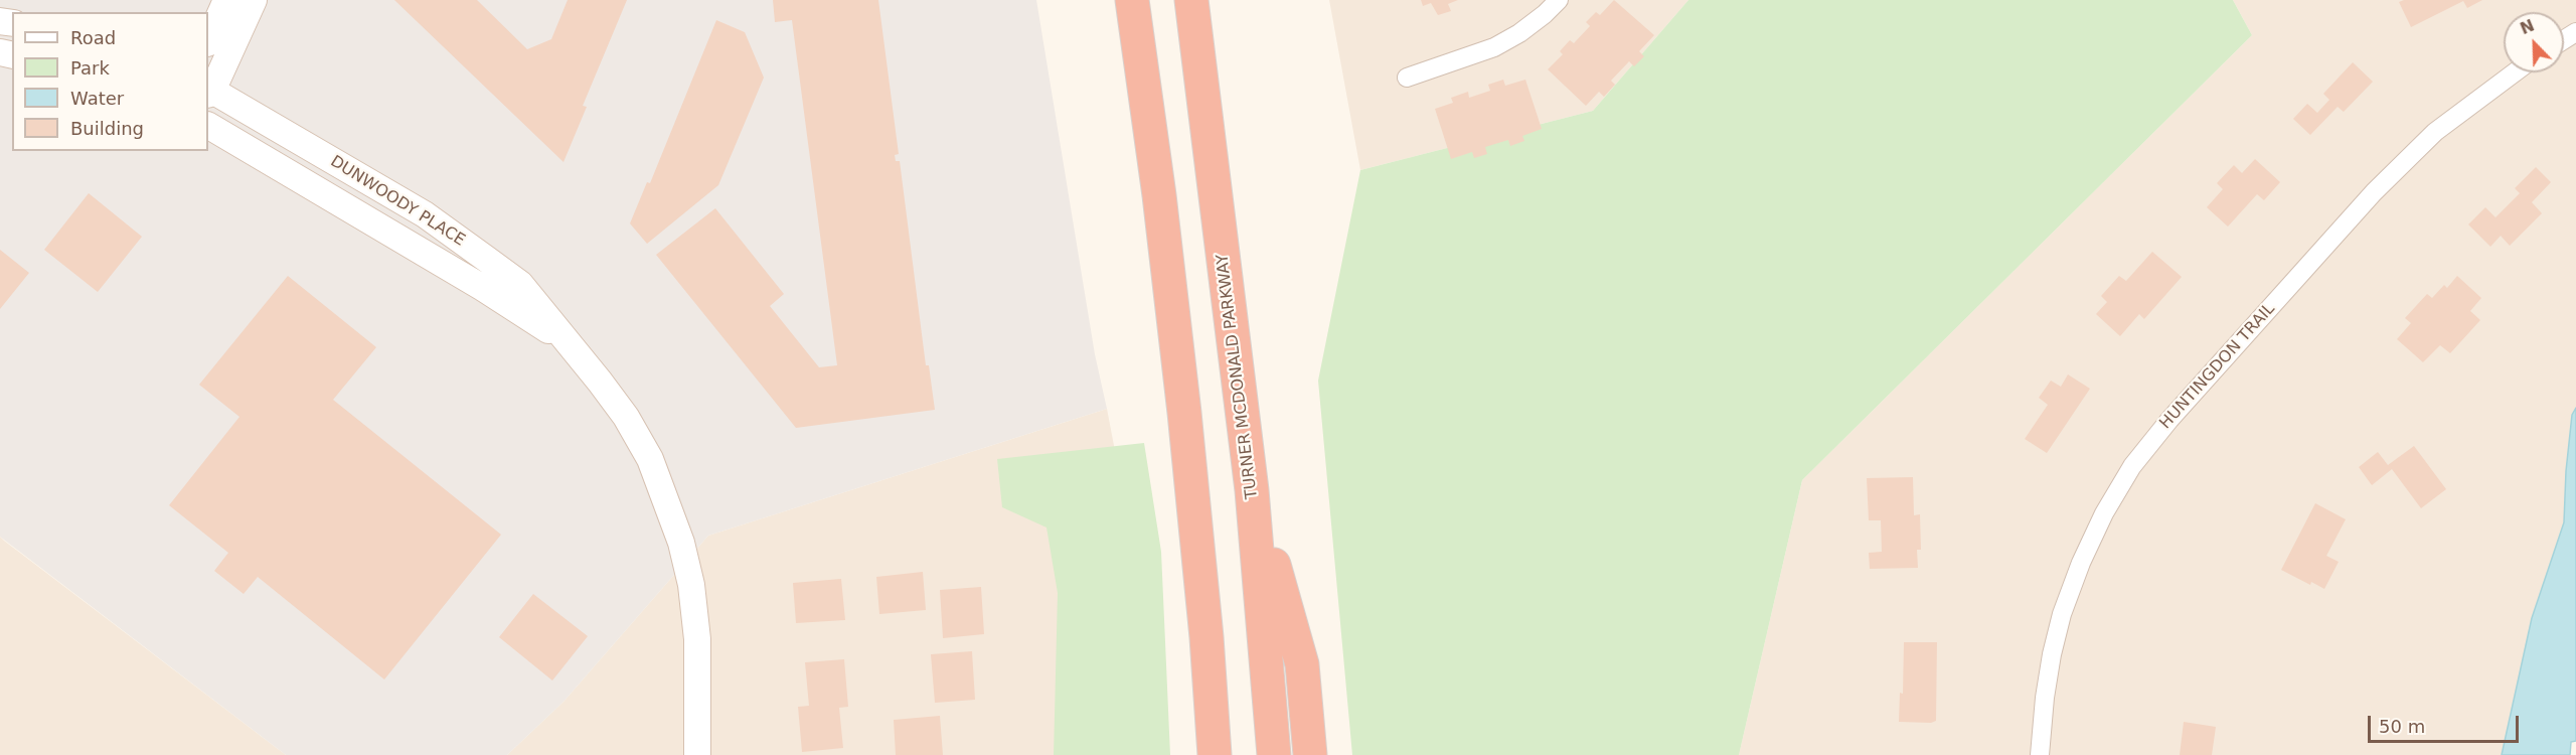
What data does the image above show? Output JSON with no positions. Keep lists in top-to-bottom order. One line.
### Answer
{"streets":{"highway":["TURNER MCDONALD PARKWAY"],"street":["DUNWOODY PLACE","HUNTINGDON TRAIL"]},"legend":["Road","Park","Water","Building"],"scale_bar":"50 m","north":"top left"}
